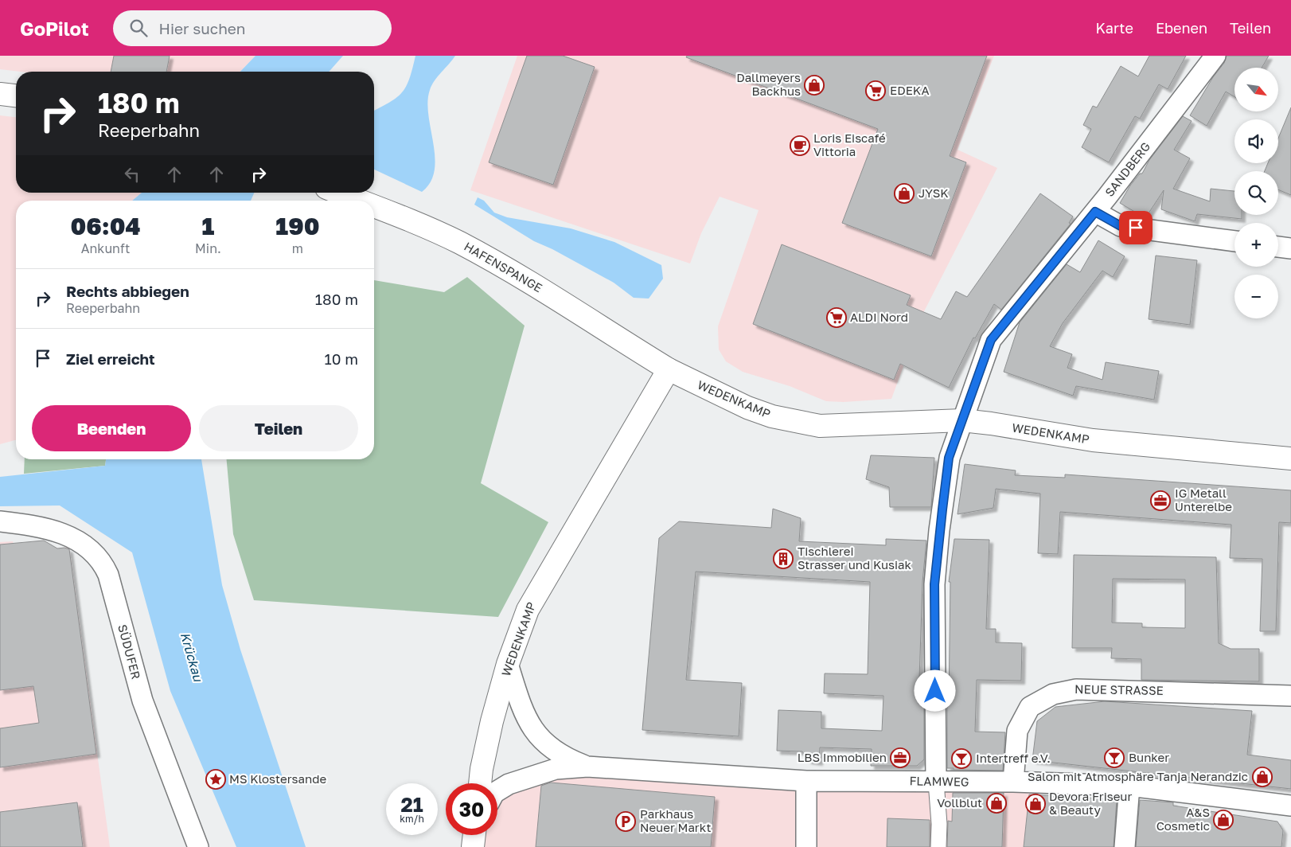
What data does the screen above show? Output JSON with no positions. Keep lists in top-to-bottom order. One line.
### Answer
{"streets":{"main road":["HAFENSPANGE","WEDENKAMP"],"street":["SANDBERG","SÜDUFER","NEUE STRASSE","FLAMWEG"]},"crossings":[["SANDBERG","WEDENKAMP"],["SANDBERG","FLAMWEG"],["HAFENSPANGE","WEDENKAMP"],["WEDENKAMP","FLAMWEG"],["NEUE STRASSE","FLAMWEG"]],"water":["Krückau"],"places":{"shop":["Dallmeyers Backhus","JYSK","Salon mit Atmosphäre Tanja Nerandzic","Vollblut","Devora Friseur & Beauty","A&S Cosmetic"],"supermarket":["EDEKA","ALDI Nord"],"cafe":["Loris Eiscafé Vittoria"],"office":["IG Metall Unterelbe","LBS Immobilien"],"building":["Tischlerei Strasser und Kusiak"],"bar":["Bunker","Intertreff e.V."],"place":["MS Klostersande"],"parking":["Parkhaus Neuer Markt"]},"north":"bottom right","page":{"header":"GoPilot","search":"Hier suchen","nav":["Karte","Ebenen","Teilen"],"map_buttons":["+","−"],"turn":["180 m","Reeperbahn"],"eta":["06:04","Ankunft","1","Min.","190","m"],"list":[{"name":"Rechts abbiegen","note":"Reeperbahn","value":"180 m"},{"name":"Ziel erreicht","value":"10 m"}],"buttons":["Beenden","Teilen"],"speed":"21 km/h","limit":"30"}}
